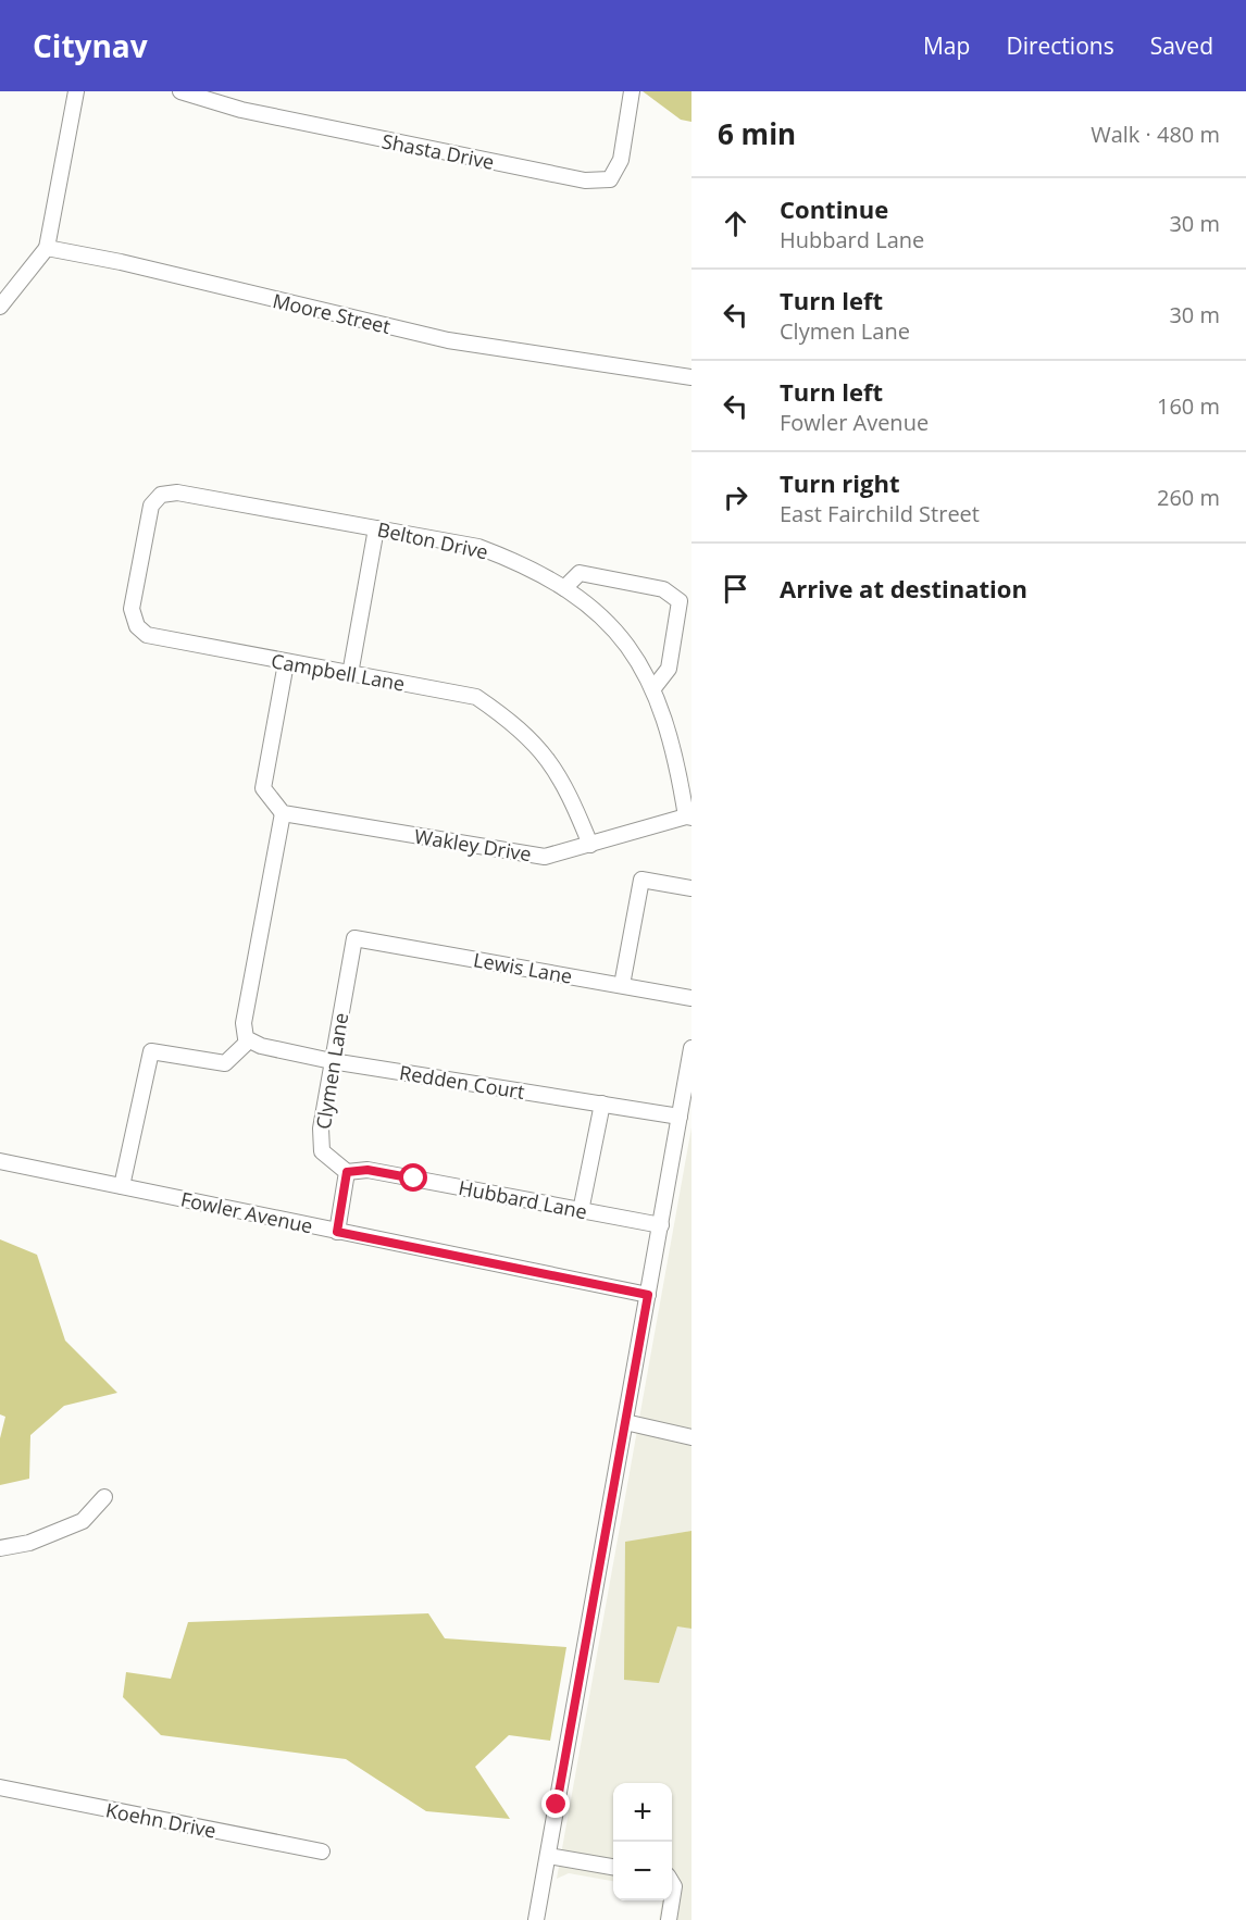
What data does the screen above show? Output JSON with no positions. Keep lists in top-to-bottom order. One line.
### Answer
{"streets":{"street":["Shasta Drive","Moore Street","Belton Drive","Campbell Lane","Wakley Drive","Lewis Lane","Clymen Lane","Redden Court","Hubbard Lane","Fowler Avenue","Koehn Drive"]},"crossings":[["Belton Drive","Campbell Lane"],["Belton Drive","Wakley Drive"],["Campbell Lane","Wakley Drive"],["Lewis Lane","Clymen Lane"],["Clymen Lane","Redden Court"],["Clymen Lane","Hubbard Lane"]],"page":{"header":"Citynav","nav":["Map","Directions","Saved"],"heading":["6 min","Walk · 480 m"],"list":[["Continue","Hubbard Lane","30 m"],["Turn left","Clymen Lane","30 m"],["Turn left","Fowler Avenue","160 m"],["Turn right","East Fairchild Street","260 m"],"Arrive at destination"],"map_buttons":["+","−"]}}
